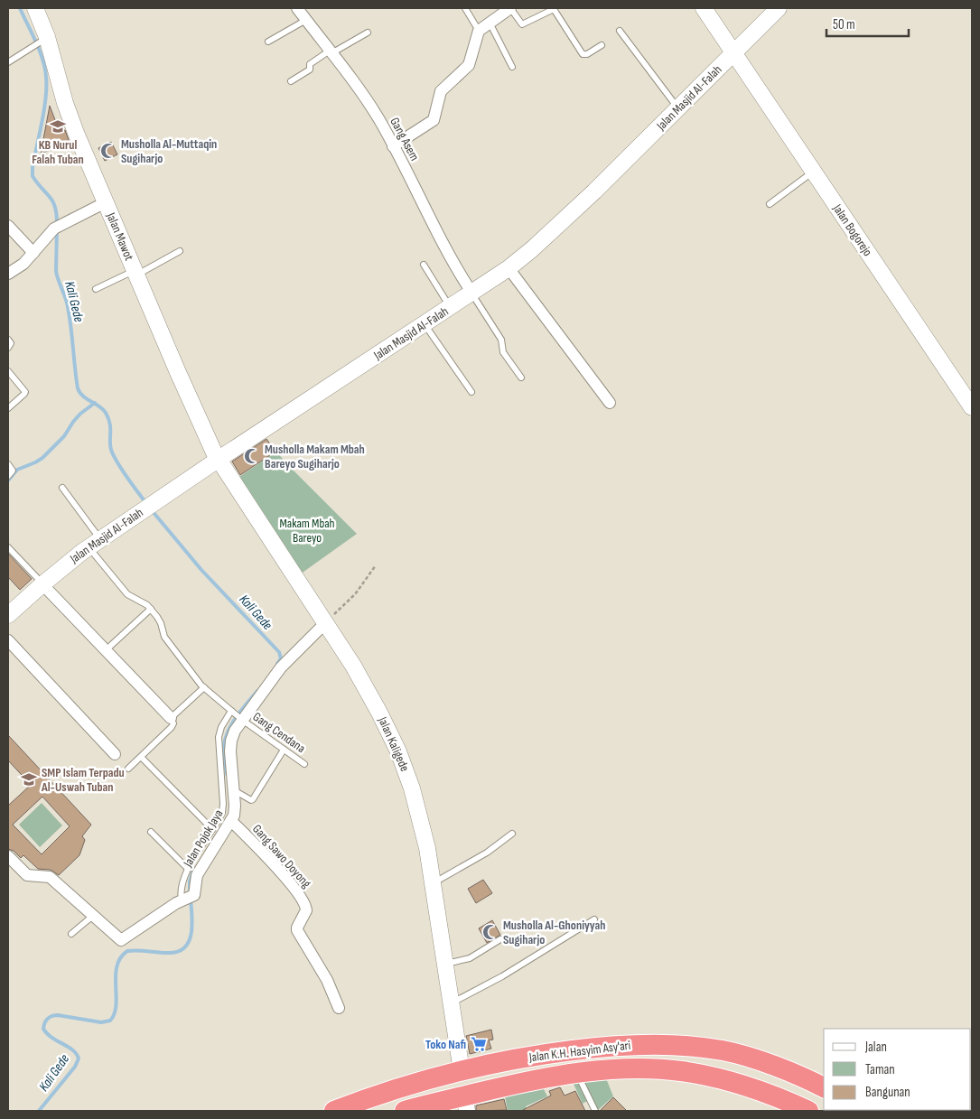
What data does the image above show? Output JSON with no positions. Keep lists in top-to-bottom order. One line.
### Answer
{"streets":{"highway":["Jalan K.H. Hasyim Asy'ari"],"street":["Jalan Masjid Al-Falah","Gang Asem","Jalan Bogorejo","Jalan Mawot","Jalan Kaligede","Jalan Pojok Jaya","Gang Sawo Doyong"],"lane":["Gang Cendana"]},"crossings":[["Jalan Masjid Al-Falah","Gang Asem"],["Jalan Masjid Al-Falah","Jalan Bogorejo"],["Jalan Masjid Al-Falah","Jalan Mawot"],["Jalan Masjid Al-Falah","Jalan Kaligede"],["Jalan Mawot","Jalan Kaligede"],["Gang Cendana","Jalan Pojok Jaya"],["Jalan Kaligede","Jalan Pojok Jaya"],["Jalan Kaligede","Jalan K.H. Hasyim Asy'ari"],["Jalan Pojok Jaya","Gang Sawo Doyong"]],"water":["Kali Gede"],"parks":["Makam Mbah Bareyo"],"places":{"school or university":["KB Nurul Falah Tuban","SMP Islam Terpadu Al-Uswah Tuban"],"mosque":["Musholla Al-Muttaqin Sugiharjo","Musholla Makam Mbah Bareyo Sugiharjo","Musholla Al-Ghoniyyah Sugiharjo"],"supermarket":["Toko Nafi"]},"legend":["Jalan","Taman","Bangunan"],"scale_bar":"50 m"}
